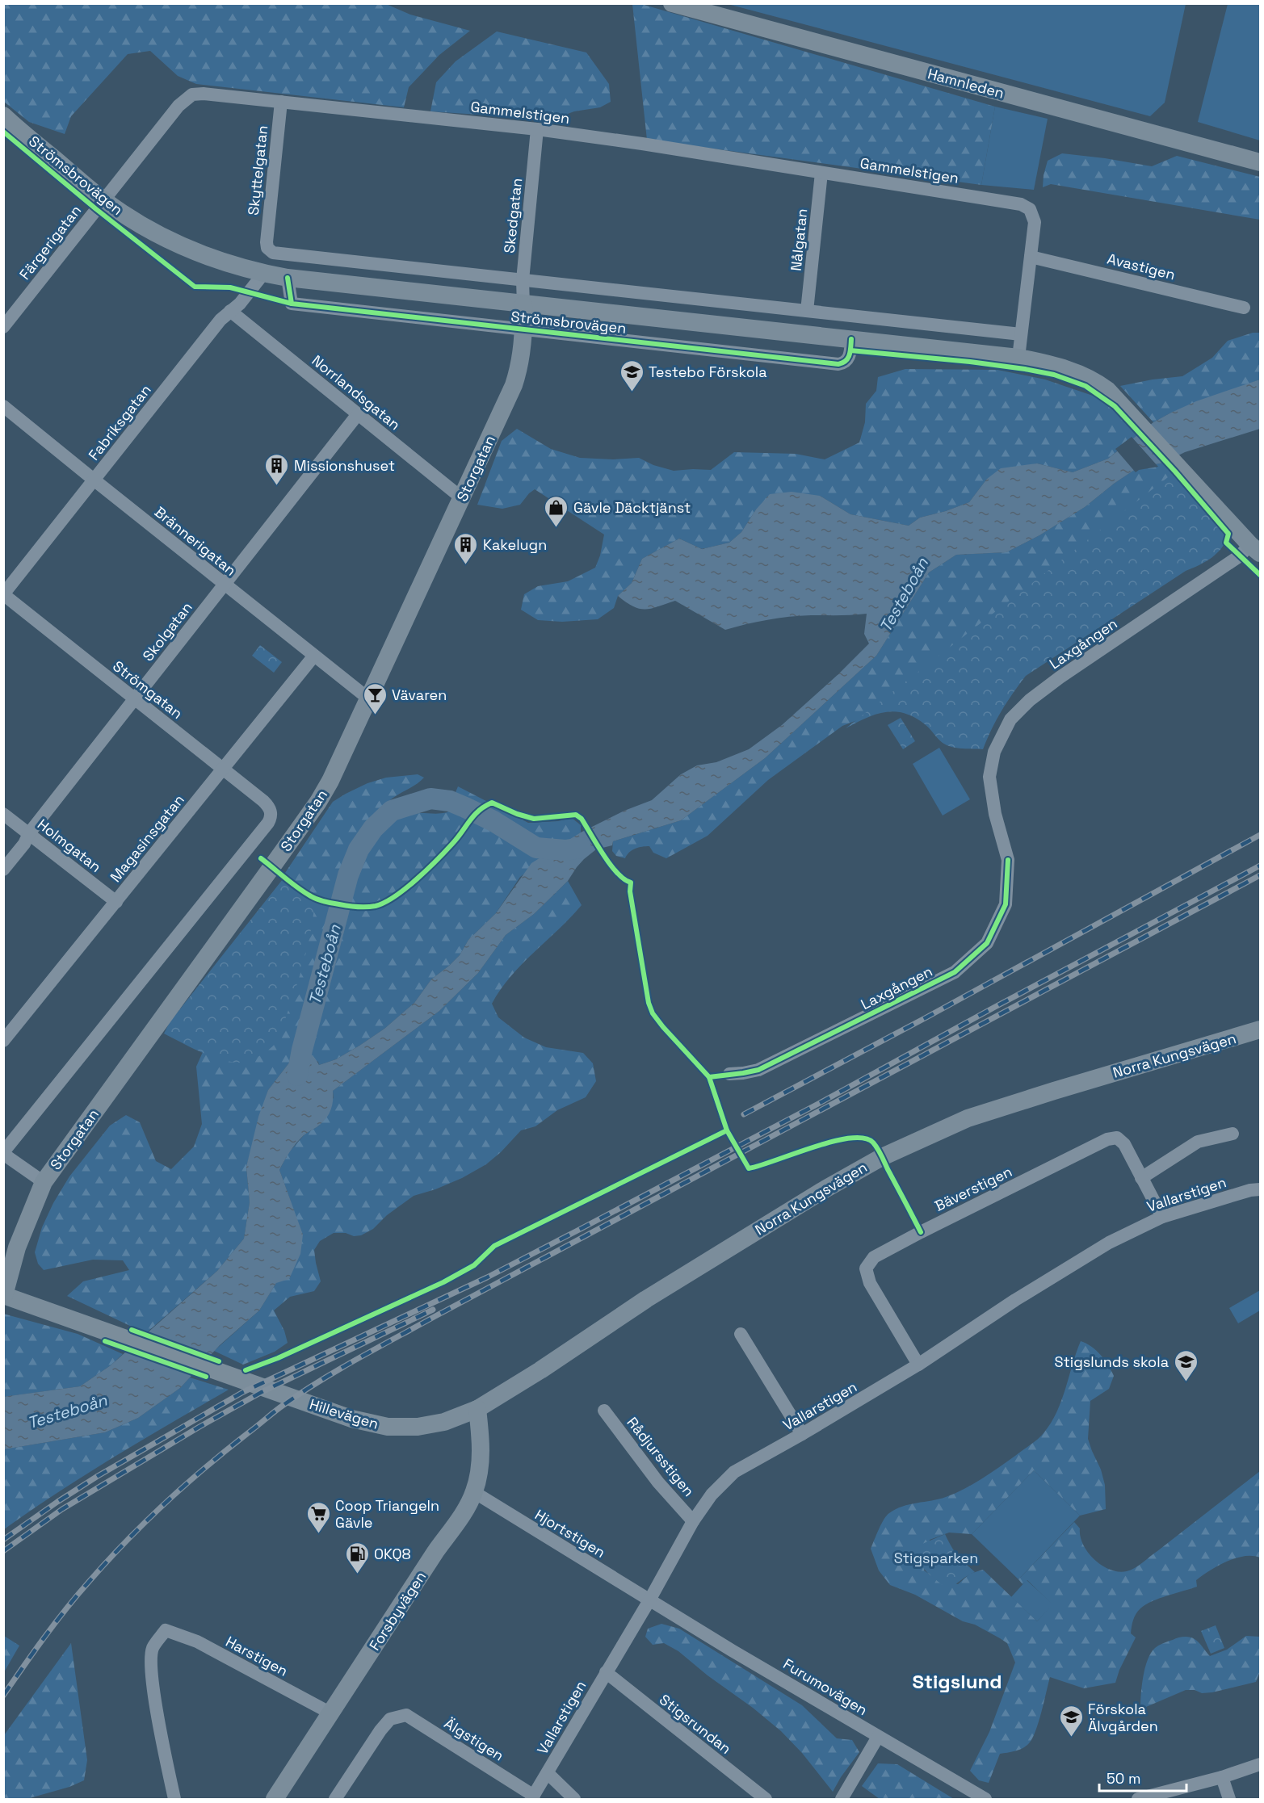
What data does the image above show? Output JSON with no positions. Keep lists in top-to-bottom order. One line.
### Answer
{"streets":{"street":["Hamnleden","Gammelstigen","Skyttelgatan","Strömsbrovägen","Skedgatan","Nålgatan","Färgerigatan","Avastigen","Norrlandsgatan","Fabriksgatan","Storgatan","Brännerigatan","Skolgatan","Laxgången","Strömgatan","Magasinsgatan","Holmgatan","Norra Kungsvägen","Bäverstigen","Vallarstigen","Hillevägen","Rådjursstigen","Hjortstigen","Forsbyvägen","Harstigen","Furumovägen","Stigsrundan","Älgstigen"]},"crossings":[["Gammelstigen","Skyttelgatan"],["Gammelstigen","Strömsbrovägen"],["Gammelstigen","Skedgatan"],["Gammelstigen","Nålgatan"],["Gammelstigen","Färgerigatan"],["Gammelstigen","Avastigen"],["Skyttelgatan","Skedgatan"],["Strömsbrovägen","Skedgatan"],["Strömsbrovägen","Färgerigatan"],["Strömsbrovägen","Fabriksgatan"],["Strömsbrovägen","Storgatan"],["Strömsbrovägen","Laxgången"],["Skedgatan","Storgatan"],["Norrlandsgatan","Fabriksgatan"],["Norrlandsgatan","Storgatan"],["Norrlandsgatan","Skolgatan"],["Fabriksgatan","Brännerigatan"],["Fabriksgatan","Strömgatan"],["Storgatan","Brännerigatan"],["Storgatan","Hillevägen"],["Brännerigatan","Skolgatan"],["Brännerigatan","Magasinsgatan"],["Skolgatan","Strömgatan"],["Skolgatan","Holmgatan"],["Strömgatan","Magasinsgatan"],["Magasinsgatan","Holmgatan"],["Norra Kungsvägen","Hillevägen"],["Norra Kungsvägen","Forsbyvägen"],["Bäverstigen","Vallarstigen"],["Vallarstigen","Rådjursstigen"],["Vallarstigen","Hjortstigen"],["Vallarstigen","Furumovägen"],["Vallarstigen","Stigsrundan"],["Vallarstigen","Älgstigen"],["Hillevägen","Forsbyvägen"],["Hjortstigen","Forsbyvägen"],["Hjortstigen","Furumovägen"],["Forsbyvägen","Harstigen"]],"districts":["Stigslund"],"water":["Testeboån"],"parks":["Stigsparken"],"places":{"school or university":["Testebo Förskola","Stigslunds skola","Förskola Älvgården"],"building":["Missionshuset","Kakelugn"],"shop":["Gävle Däcktjänst"],"bar":["Vävaren"],"supermarket":["Coop Triangeln Gävle"],"fuel station":["OKQ8"]},"scale_bar":"50 m"}
